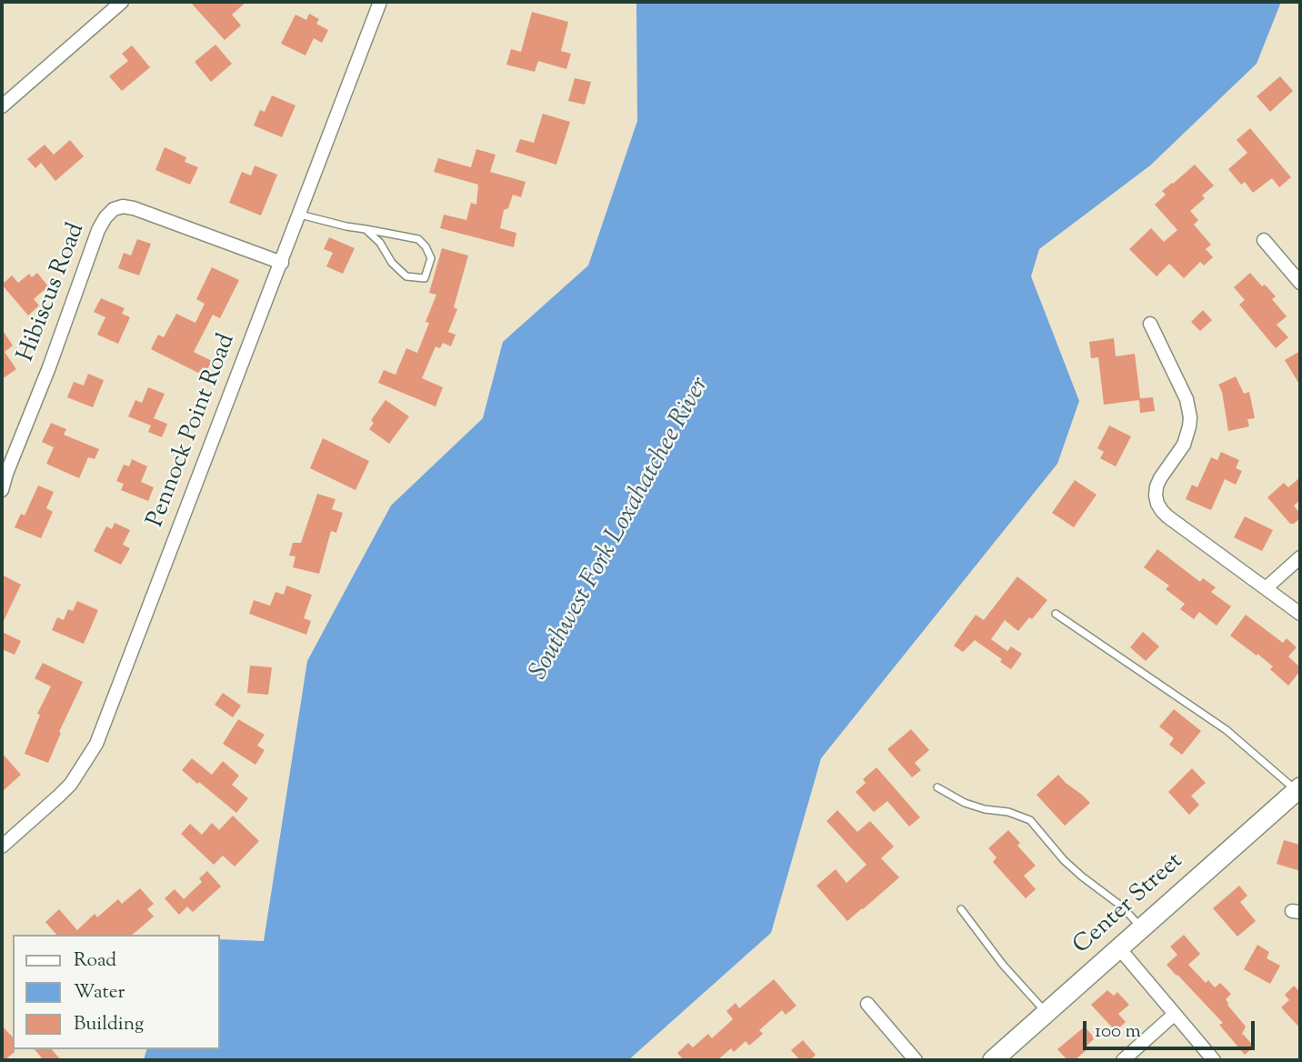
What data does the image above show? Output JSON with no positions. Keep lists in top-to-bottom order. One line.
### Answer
{"streets":{"street":["Hibiscus Road","Pennock Point Road","Center Street"]},"crossings":[["Hibiscus Road","Pennock Point Road"]],"water":["Southwest Fork Loxahatchee River"],"legend":["Road","Water","Building"],"scale_bar":"100 m"}
